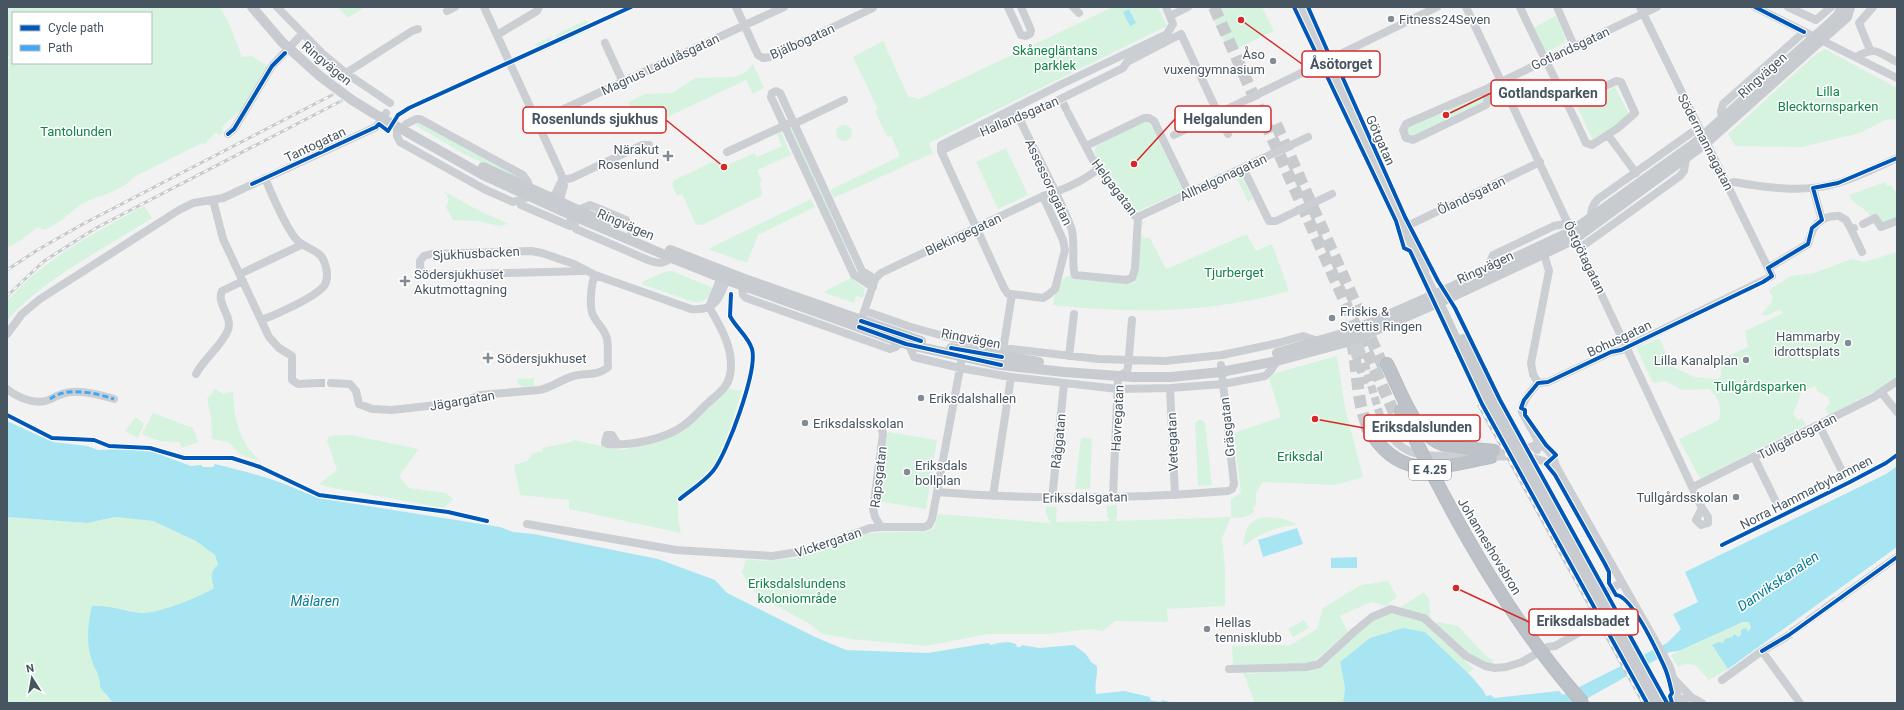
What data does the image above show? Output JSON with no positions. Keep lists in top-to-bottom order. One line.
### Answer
{"streets":{"highway":["E 4.25","Johanneshovsbron"],"main road":["Ringvägen","Götgatan"],"street":["Bjälbogatan","Gotlandsgatan","Magnus Ladulåsgatan","Hallandsgatan","Södermannagatan","Tantogatan","Allhelgonagatan","Assessorsgatan","Helgagatan","Ölandsgatan","Blekingegatan","Sjukhusbacken","Östgötagatan","Bohusgatan","Jägargatan","Havregatan","Gräsgatan","Tullgårdsgatan","Råggatan","Vetegatan","Rapsgatan","Eriksdalsgatan","Vickergatan"],"cycle path":["Norra Hammarbyhamnen"]},"crossings":[["Bjälbogatan","Magnus Ladulåsgatan"],["Gotlandsgatan","Södermannagatan"],["Gotlandsgatan","Östgötagatan"],["Ringvägen","Götgatan"],["Ringvägen","Södermannagatan"],["Ringvägen","Tantogatan"],["Ringvägen","Östgötagatan"],["Ringvägen","Havregatan"],["Ringvägen","Gräsgatan"],["Ringvägen","Vickergatan"],["Hallandsgatan","Assessorsgatan"],["Götgatan","Ölandsgatan"],["Södermannagatan","Bohusgatan"],["Allhelgonagatan","Helgagatan"],["Assessorsgatan","Helgagatan"],["Assessorsgatan","Blekingegatan"],["Helgagatan","Blekingegatan"],["Ölandsgatan","Östgötagatan"],["Sjukhusbacken","Jägargatan"],["Östgötagatan","Tullgårdsgatan"],["Havregatan","Eriksdalsgatan"],["Gräsgatan","Eriksdalsgatan"],["Råggatan","Eriksdalsgatan"],["Vetegatan","Eriksdalsgatan"],["E 4.25","Johanneshovsbron"],["Rapsgatan","Vickergatan"],["Eriksdalsgatan","Vickergatan"]],"water":["Danvikskanalen","Mälaren"],"parks":["Skånegläntans parklek","Lilla Blecktornsparken","Tantolunden","Tjurberget","Tullgårdsparken","Eriksdal","Eriksdalslundens koloniområde"],"places":{"other":["Fitness24Seven","Åsötorget","Åso vuxengymnasium","Gotlandsparken","Helgalunden","Rosenlunds sjukhus","Friskis & Svettis Ringen","Hammarby idrottsplats","Lilla Kanalplan","Eriksdalshallen","Eriksdalslunden","Eriksdalsskolan","Eriksdals bollplan","Tullgårdsskolan","Eriksdalsbadet","Hellas tennisklubb"],"health":["Närakut Rosenlund","Södersjukhuset Akutmottagning","Södersjukhuset"]},"legend":["Cycle path","Path"],"north":"top"}
